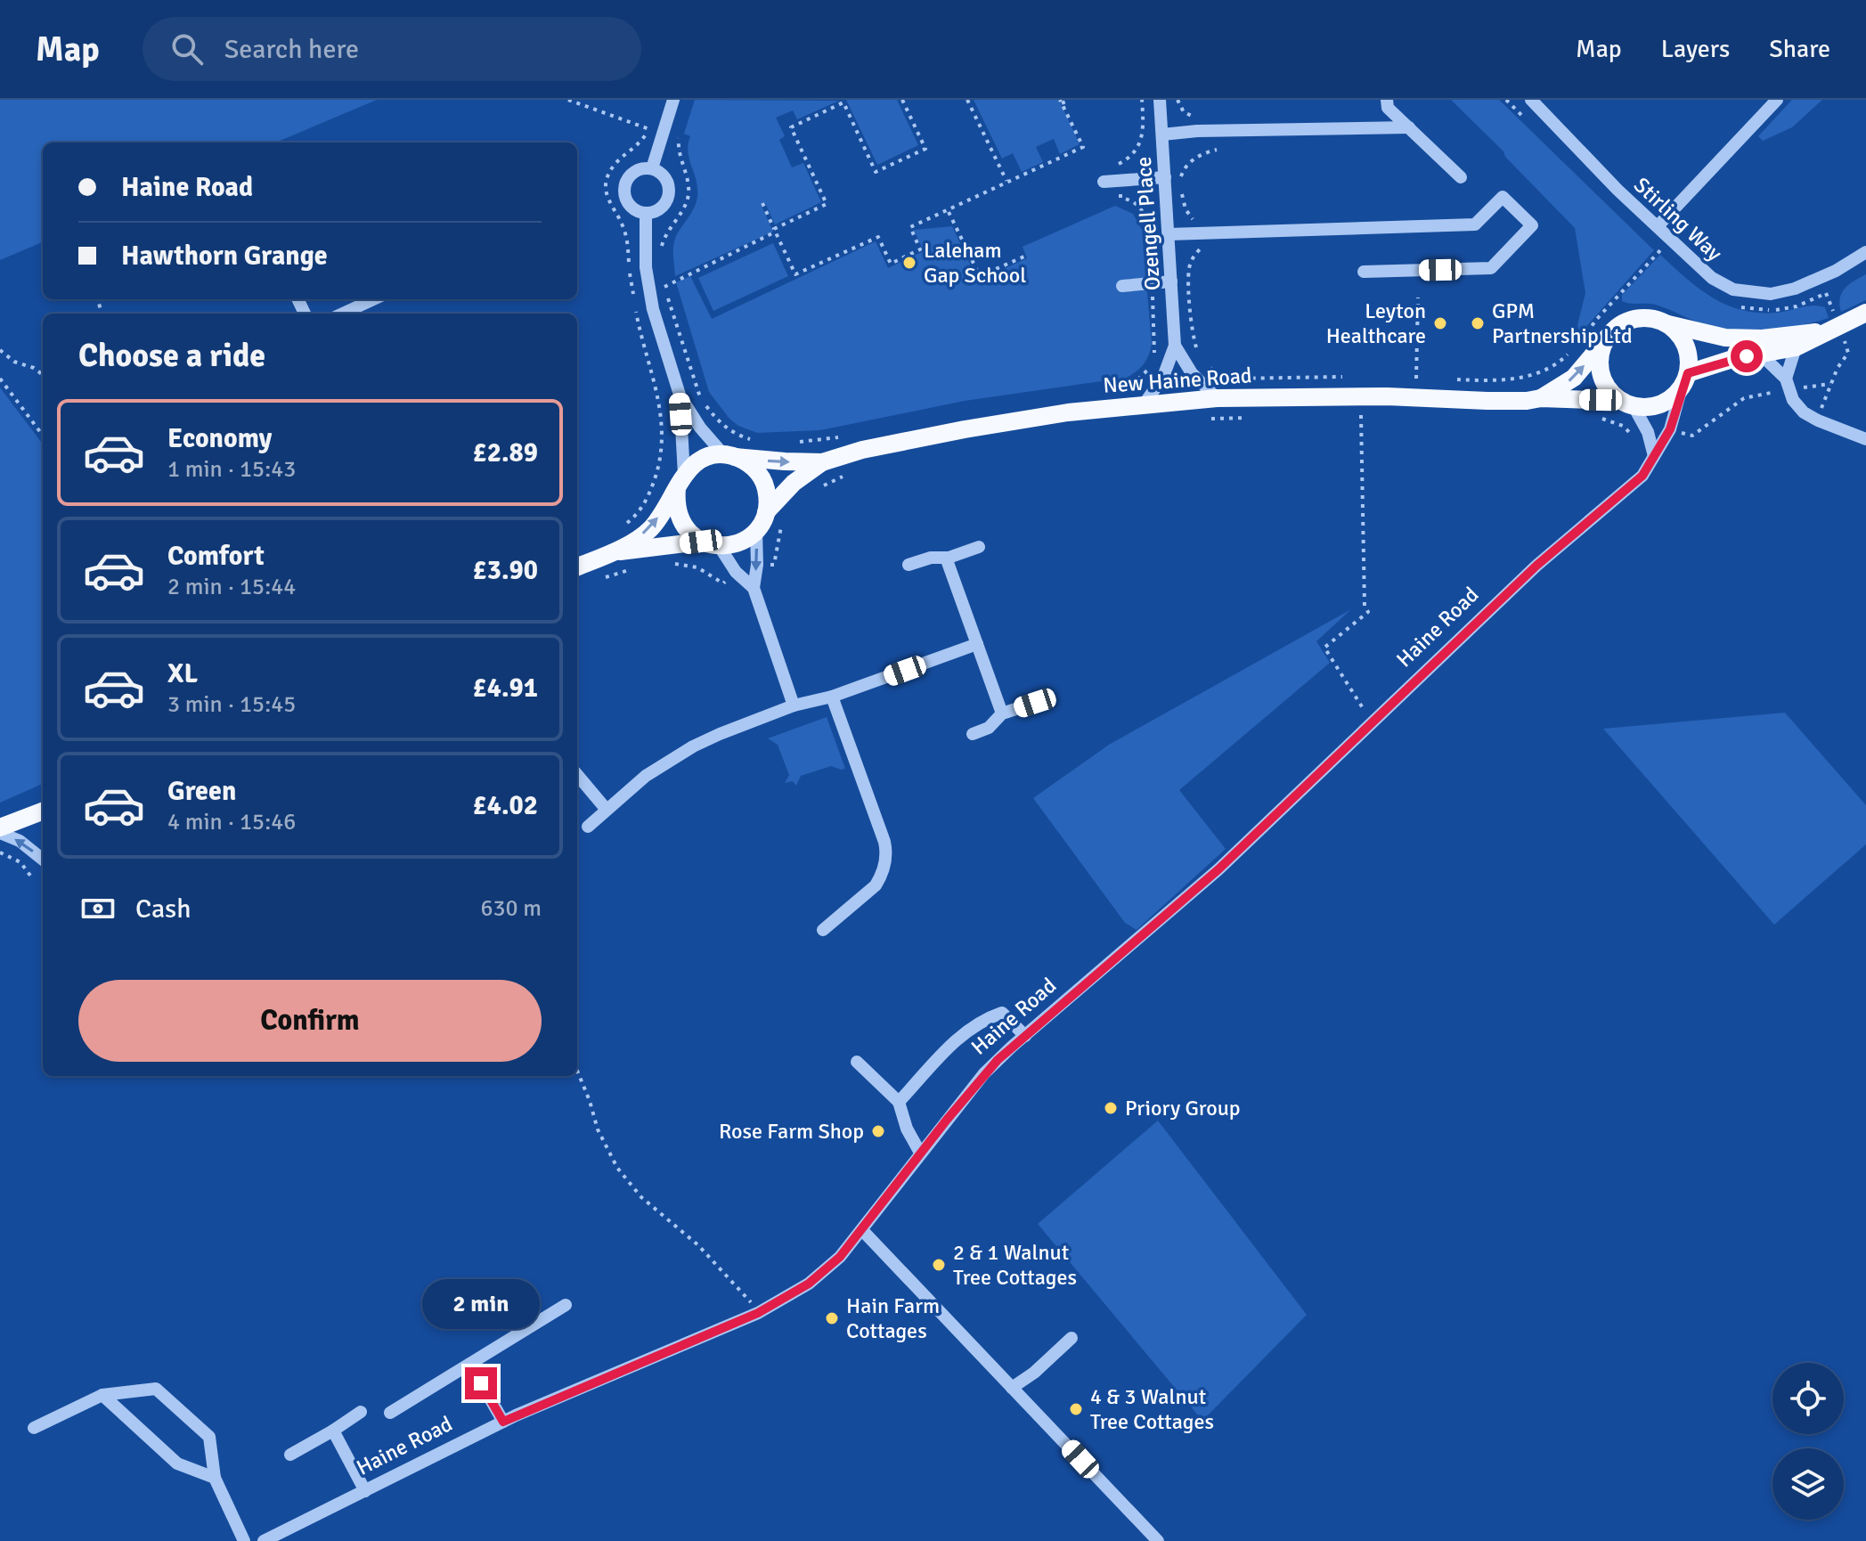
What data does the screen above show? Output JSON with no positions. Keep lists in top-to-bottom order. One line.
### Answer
{"streets":{"main road":["New Haine Road"],"street":["Stirling Way","Ozengell Place","Haine Road"]},"crossings":[["Ozengell Place","New Haine Road"],["New Haine Road","Haine Road"]],"places":["Laleham Gap School","Leyton Healthcare","GPM Partnership Ltd","Priory Group","Rose Farm Shop","2 & 1 Walnut Tree Cottages","Hain Farm Cottages","4 & 3 Walnut Tree Cottages"],"page":{"header":"Map","search":"Search here","nav":["Map","Layers","Share"],"banner":["Haine Road","Hawthorn Grange"],"heading":"Choose a ride","list":[{"name":"Economy","note":"1 min · 15:43","value":"£2.89"},{"name":"Comfort","note":"2 min · 15:44","value":"£3.90"},{"name":"XL","note":"3 min · 15:45","value":"£4.91"},{"name":"Green","note":"4 min · 15:46","value":"£4.02"}],"pay":["Cash","630 m"],"buttons":"Confirm","bubble":"2 min"}}
